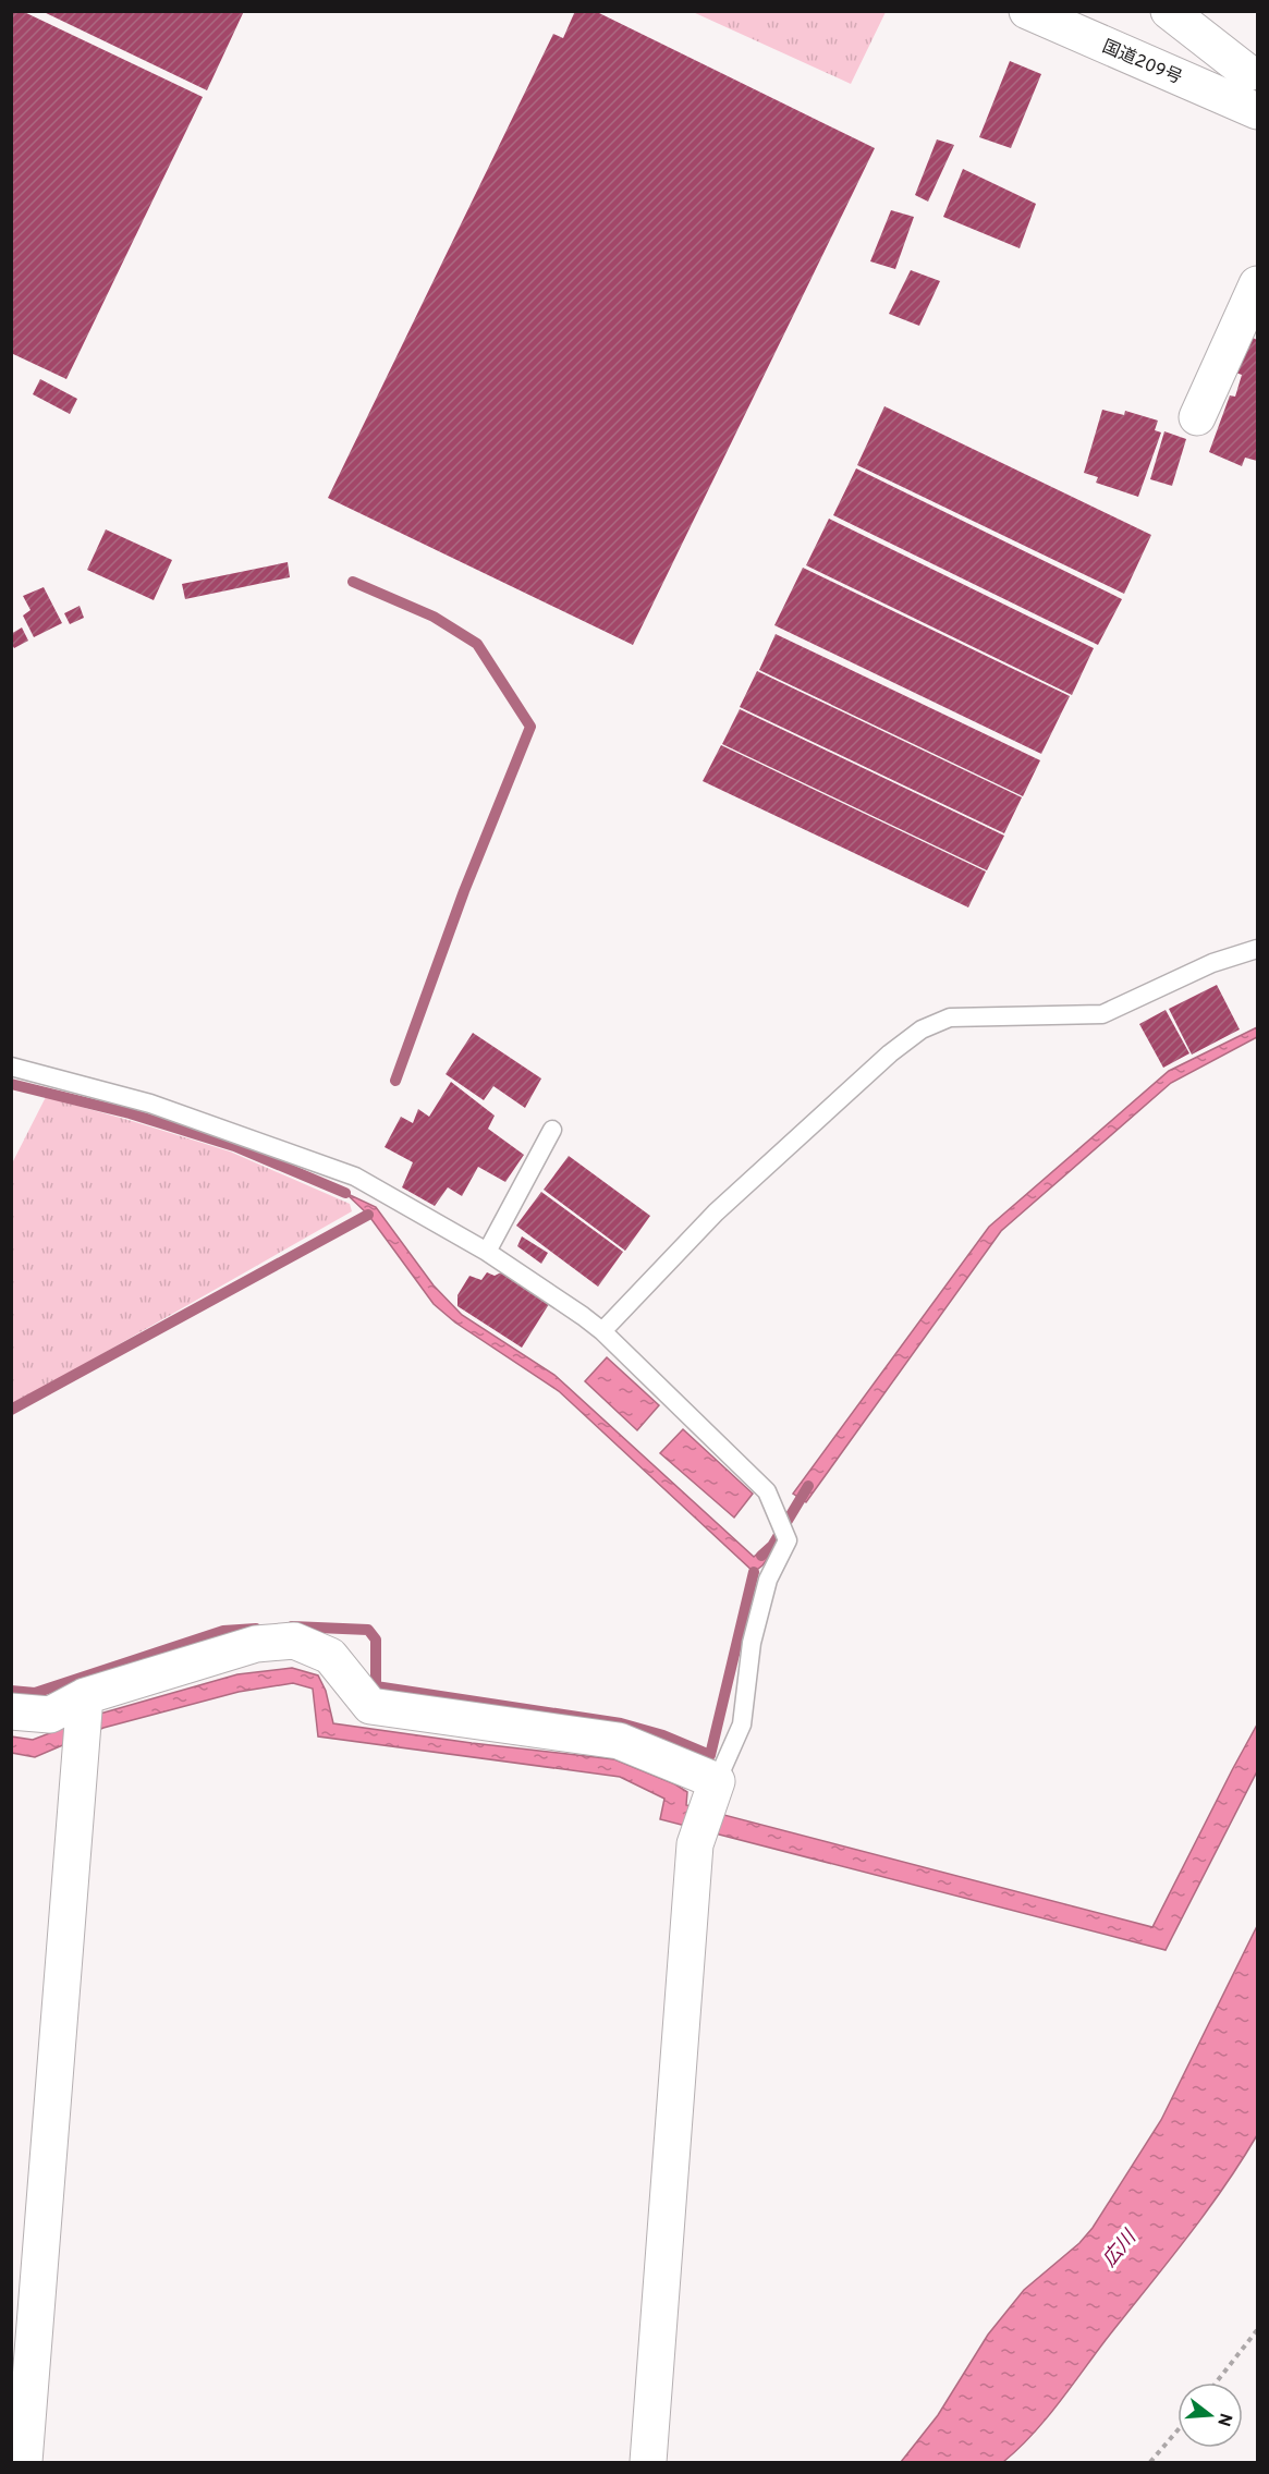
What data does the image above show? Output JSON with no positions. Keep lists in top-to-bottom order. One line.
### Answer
{"streets":{"main road":["国道209号"]},"water":["広川"],"north":"right"}
